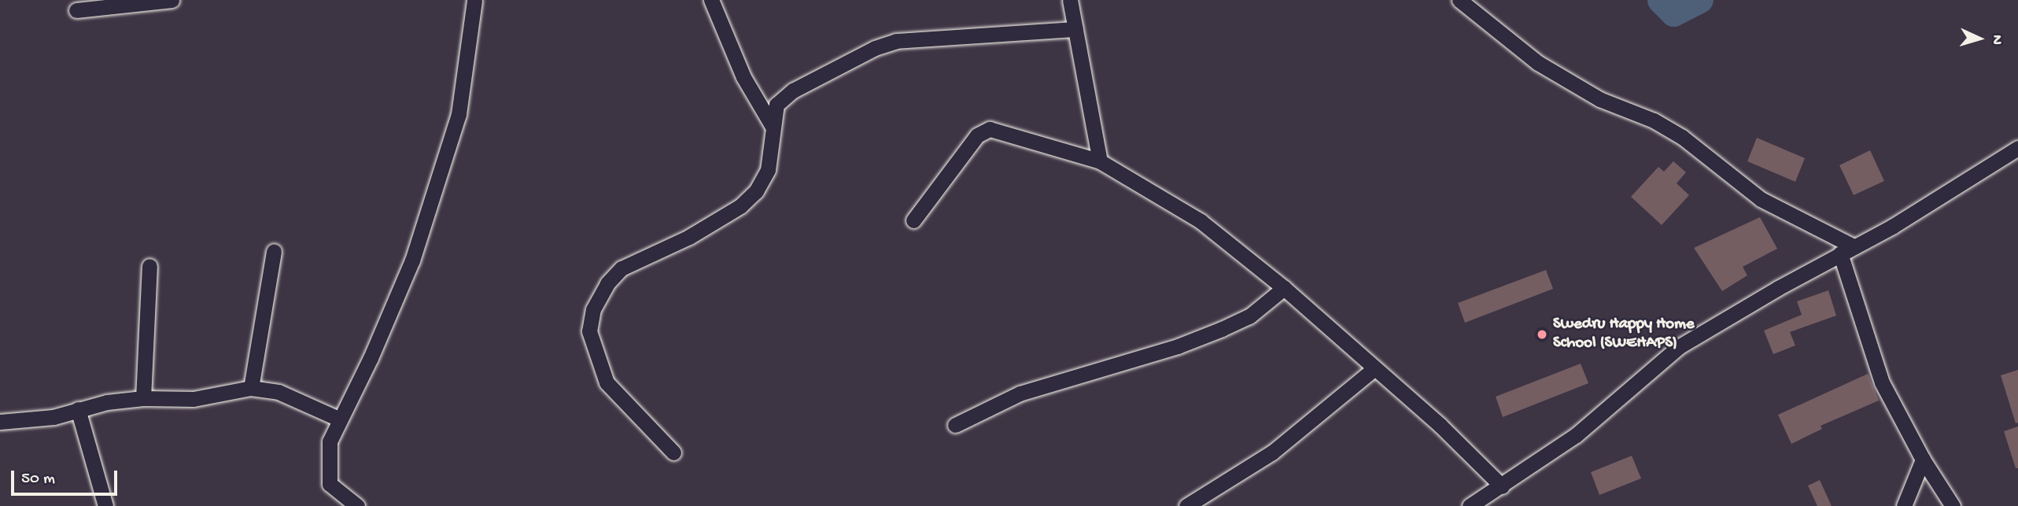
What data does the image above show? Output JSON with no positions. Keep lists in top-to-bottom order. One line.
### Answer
{"places":["Swedru Happy Home School (SWEHAPS)"],"scale_bar":"50 m","north":"right"}
